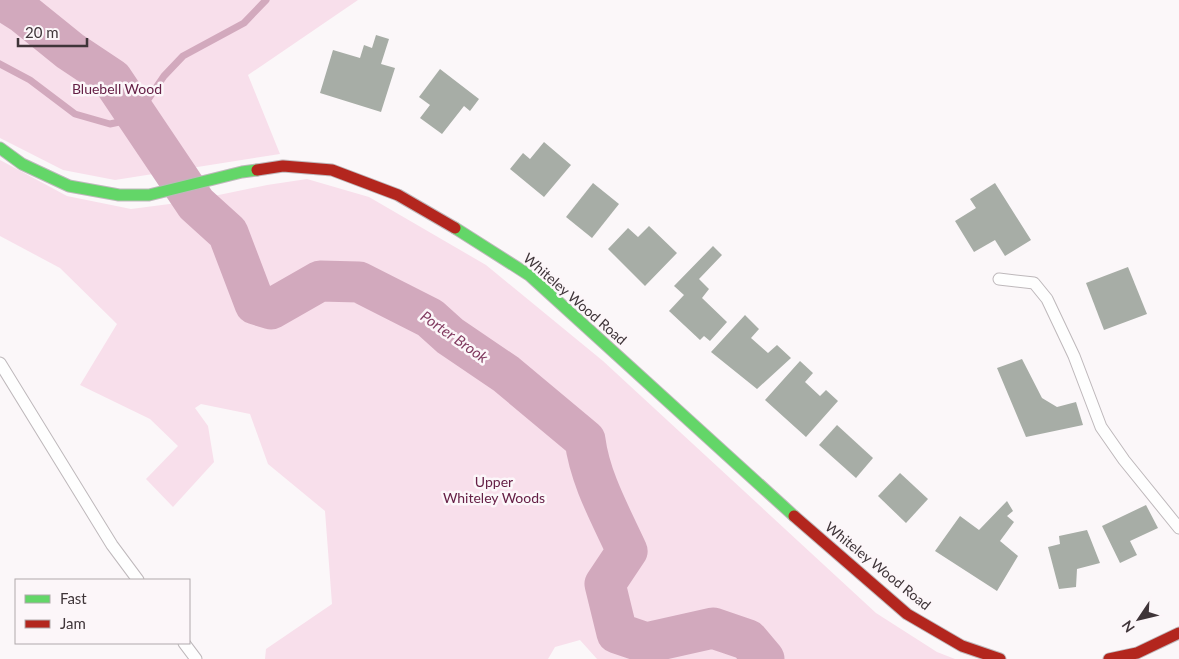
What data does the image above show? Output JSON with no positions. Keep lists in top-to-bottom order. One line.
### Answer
{"streets":{"street":["Whiteley Wood Road"]},"water":["Porter Brook"],"parks":["Bluebell Wood","Upper Whiteley Woods"],"legend":["Fast","Jam"],"scale_bar":"20 m","north":"bottom left"}
